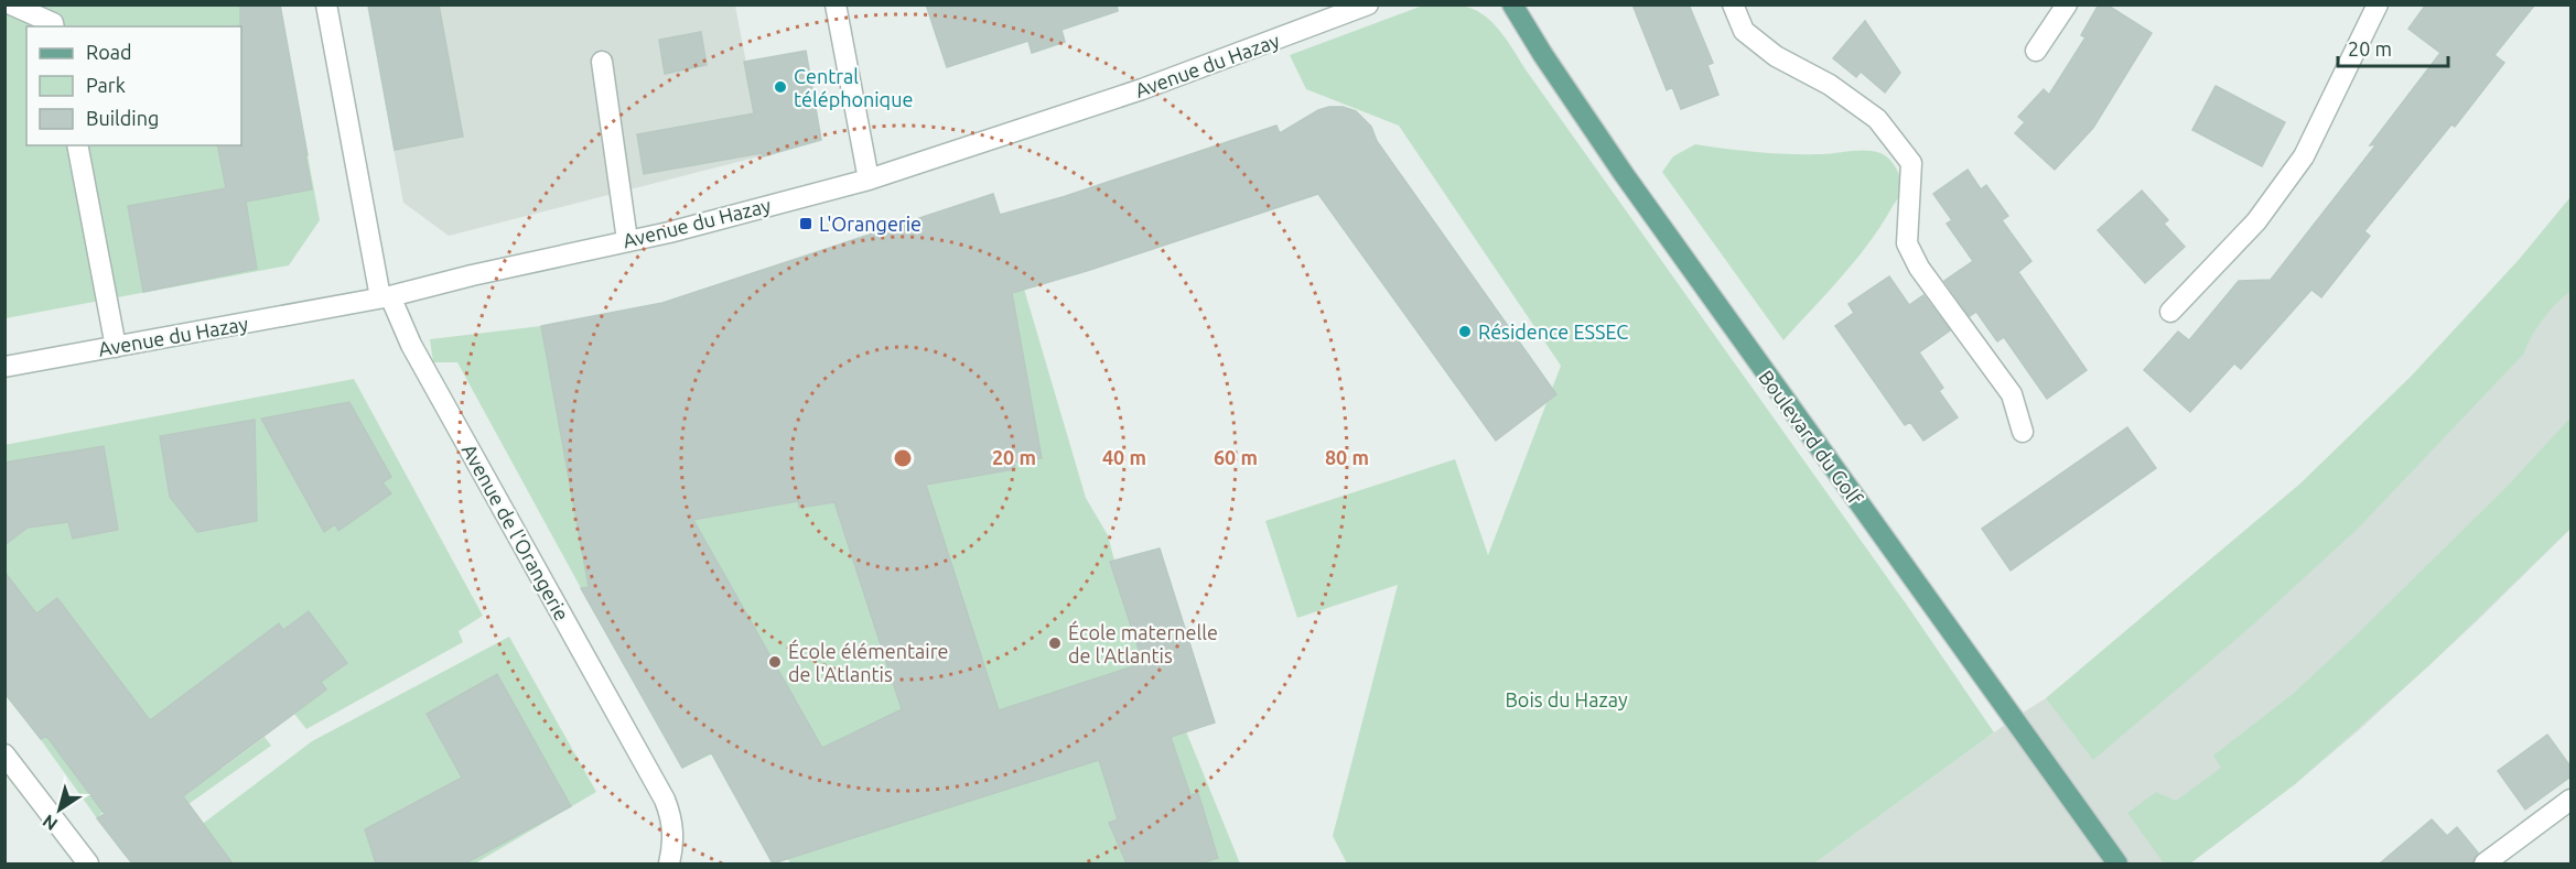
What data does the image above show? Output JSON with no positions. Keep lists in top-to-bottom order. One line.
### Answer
{"streets":{"main road":["Boulevard du Golf"],"street":["Avenue du Hazay","Avenue de l'Orangerie"]},"crossings":[["Avenue du Hazay","Avenue de l'Orangerie"]],"parks":["Bois du Hazay"],"places":{"other":["Central téléphonique","Résidence ESSEC","École maternelle de l'Atlantis","École élémentaire de l'Atlantis"],"transit":["L'Orangerie"]},"legend":["Road","Park","Building"],"scale_bar":"20 m","north":"bottom left","rings":["20 m","40 m","60 m","80 m"]}
